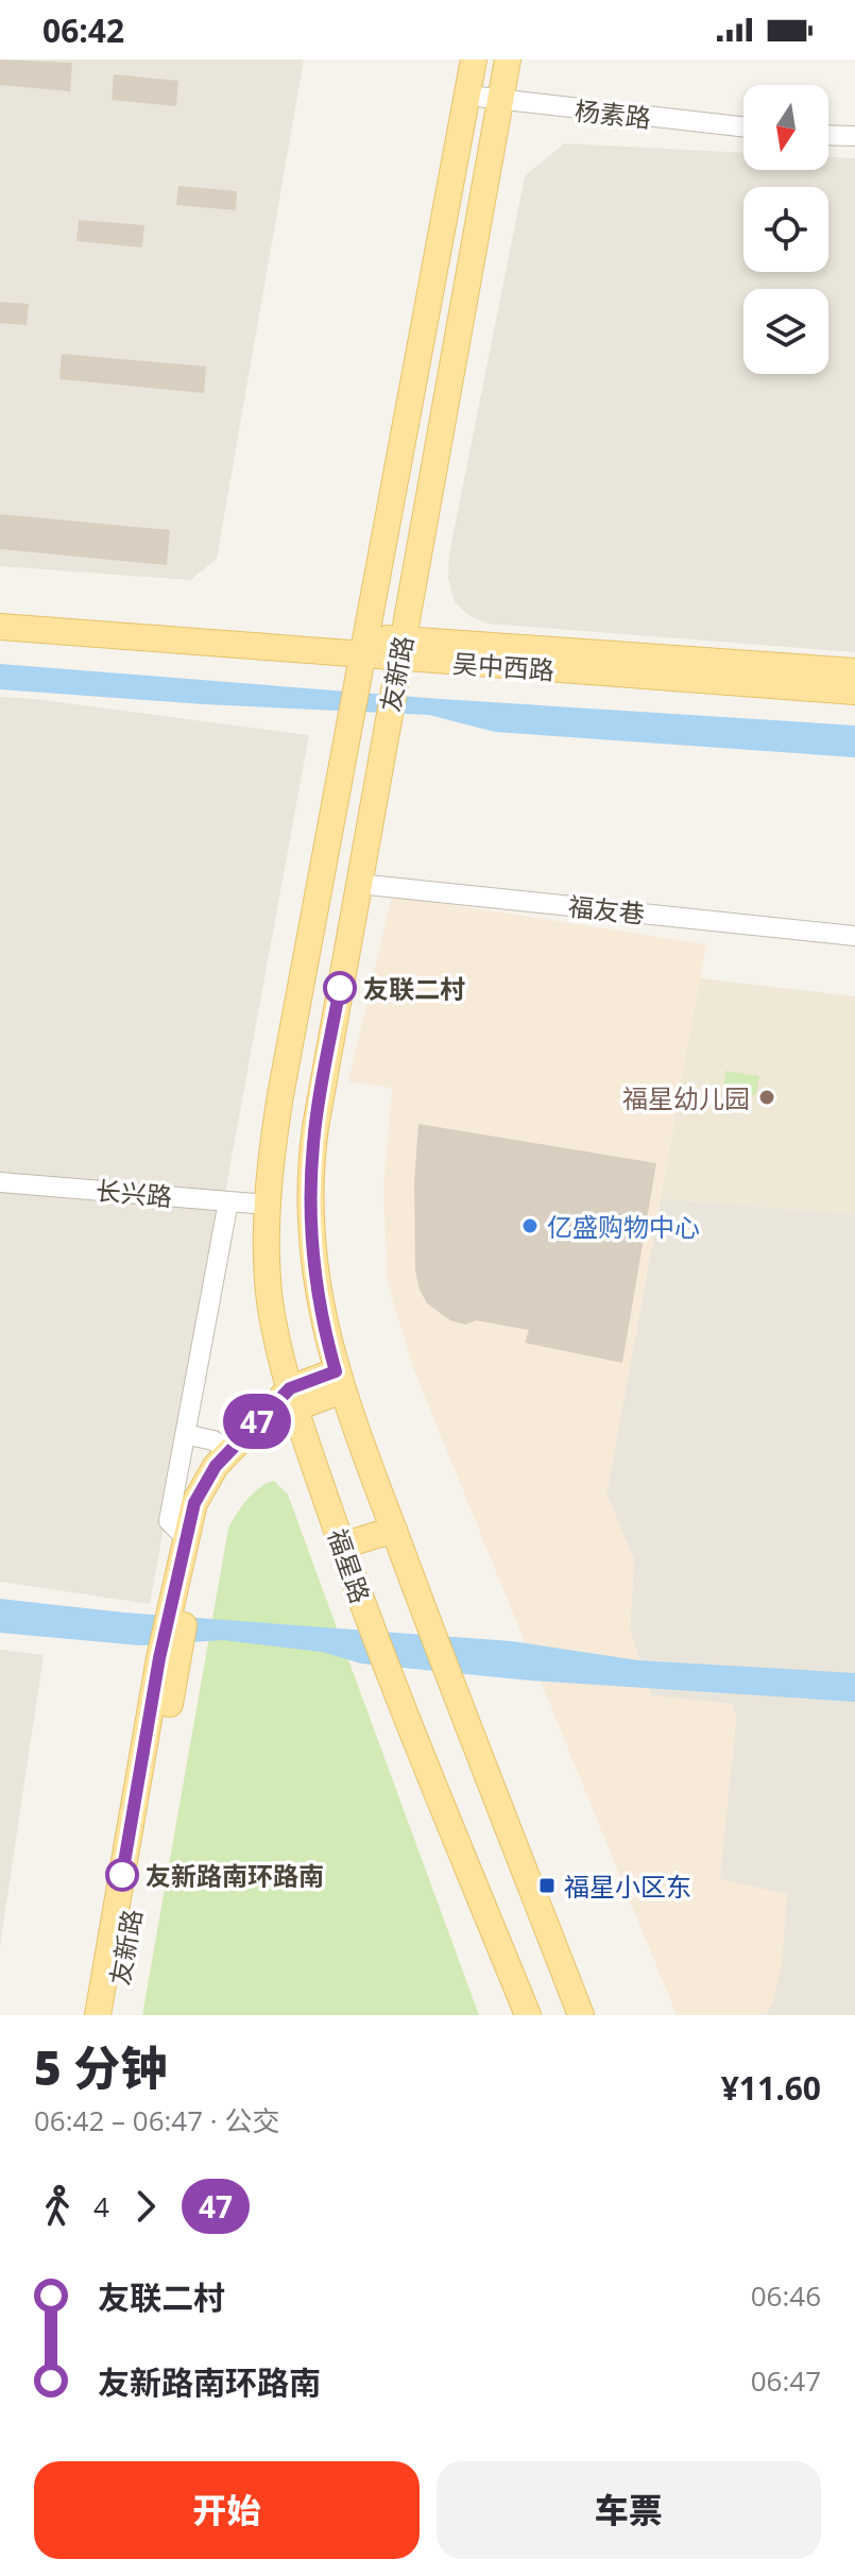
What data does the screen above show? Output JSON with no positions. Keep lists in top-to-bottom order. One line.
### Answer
{"streets":{"main road":["吴中西路","友新路","福星路"],"street":["杨素路","福友巷","长兴路"]},"crossings":[["杨素路","友新路"],["吴中西路","友新路"],["友新路","福友巷"],["友新路","福星路"],["长兴路","福星路"]],"places":{"other":["友联二村","福星幼儿园","亿盛购物中心","友新路南环路南"],"transit":["福星小区东"]},"lines":["bus line 47"],"north":"bottom","page":{"status":"06:42","on_map":"47","heading":["5 分钟","06:42 – 06:47 · 公交","¥11.60"],"legs":["4","47"],"list":[{"name":"友联二村","value":"06:46"},{"name":"友新路南环路南","value":"06:47"}],"buttons":["开始","车票"]}}
